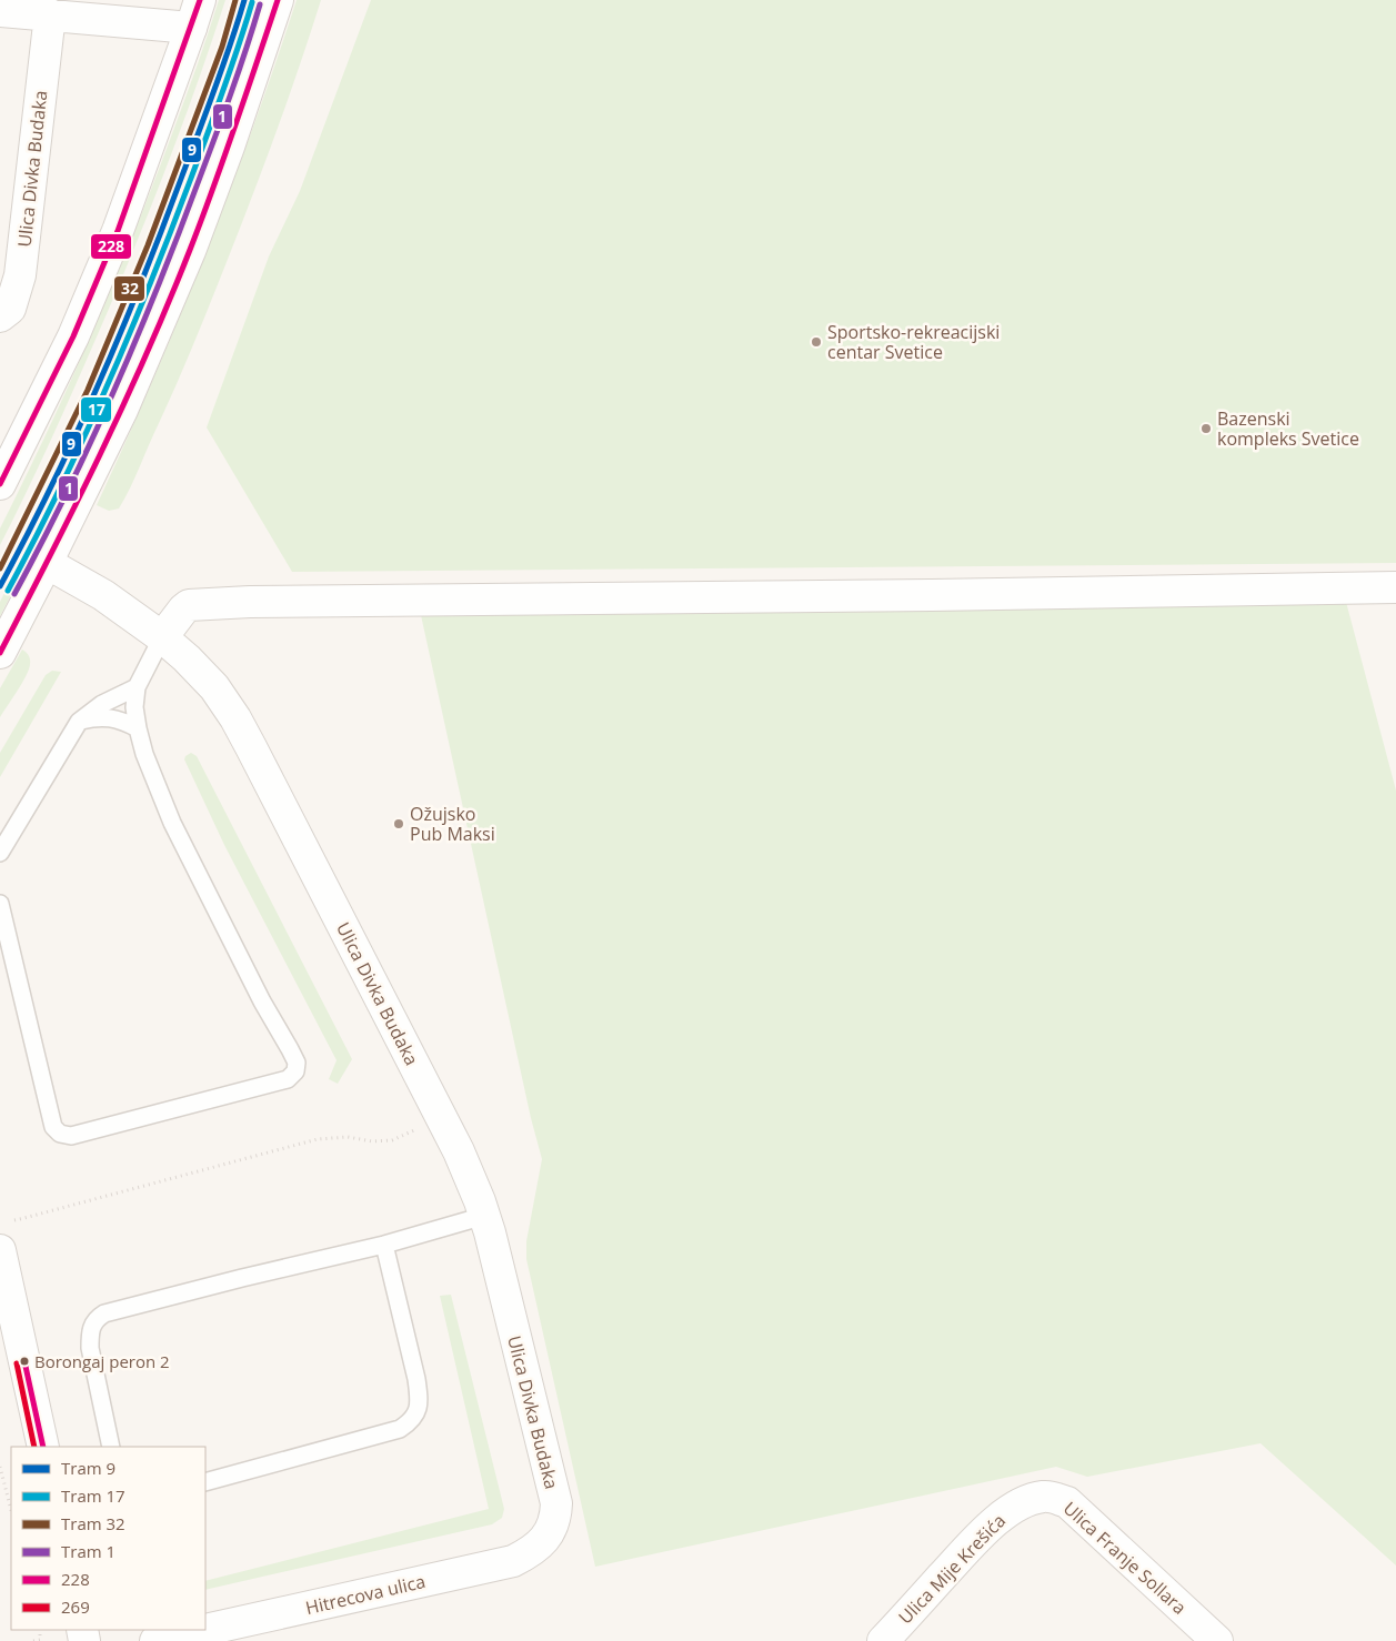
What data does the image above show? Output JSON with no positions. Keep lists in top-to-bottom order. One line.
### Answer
{"streets":{"street":["Ulica Divka Budaka","Ulica Franje Sollara","Ulica Mije Krešića","Hitrecova ulica"]},"crossings":[["Ulica Divka Budaka","Hitrecova ulica"],["Ulica Franje Sollara","Ulica Mije Krešića"]],"places":["Sportsko-rekreacijski centar Svetice","Bazenski kompleks Svetice","Ožujsko Pub Maksi","Borongaj peron 2"],"lines":["tram line 9","tram line 32","transit line 228","tram line 17","tram line 1","transit line 269"],"legend":["Tram 9","Tram 17","Tram 32","Tram 1","228","269"]}
